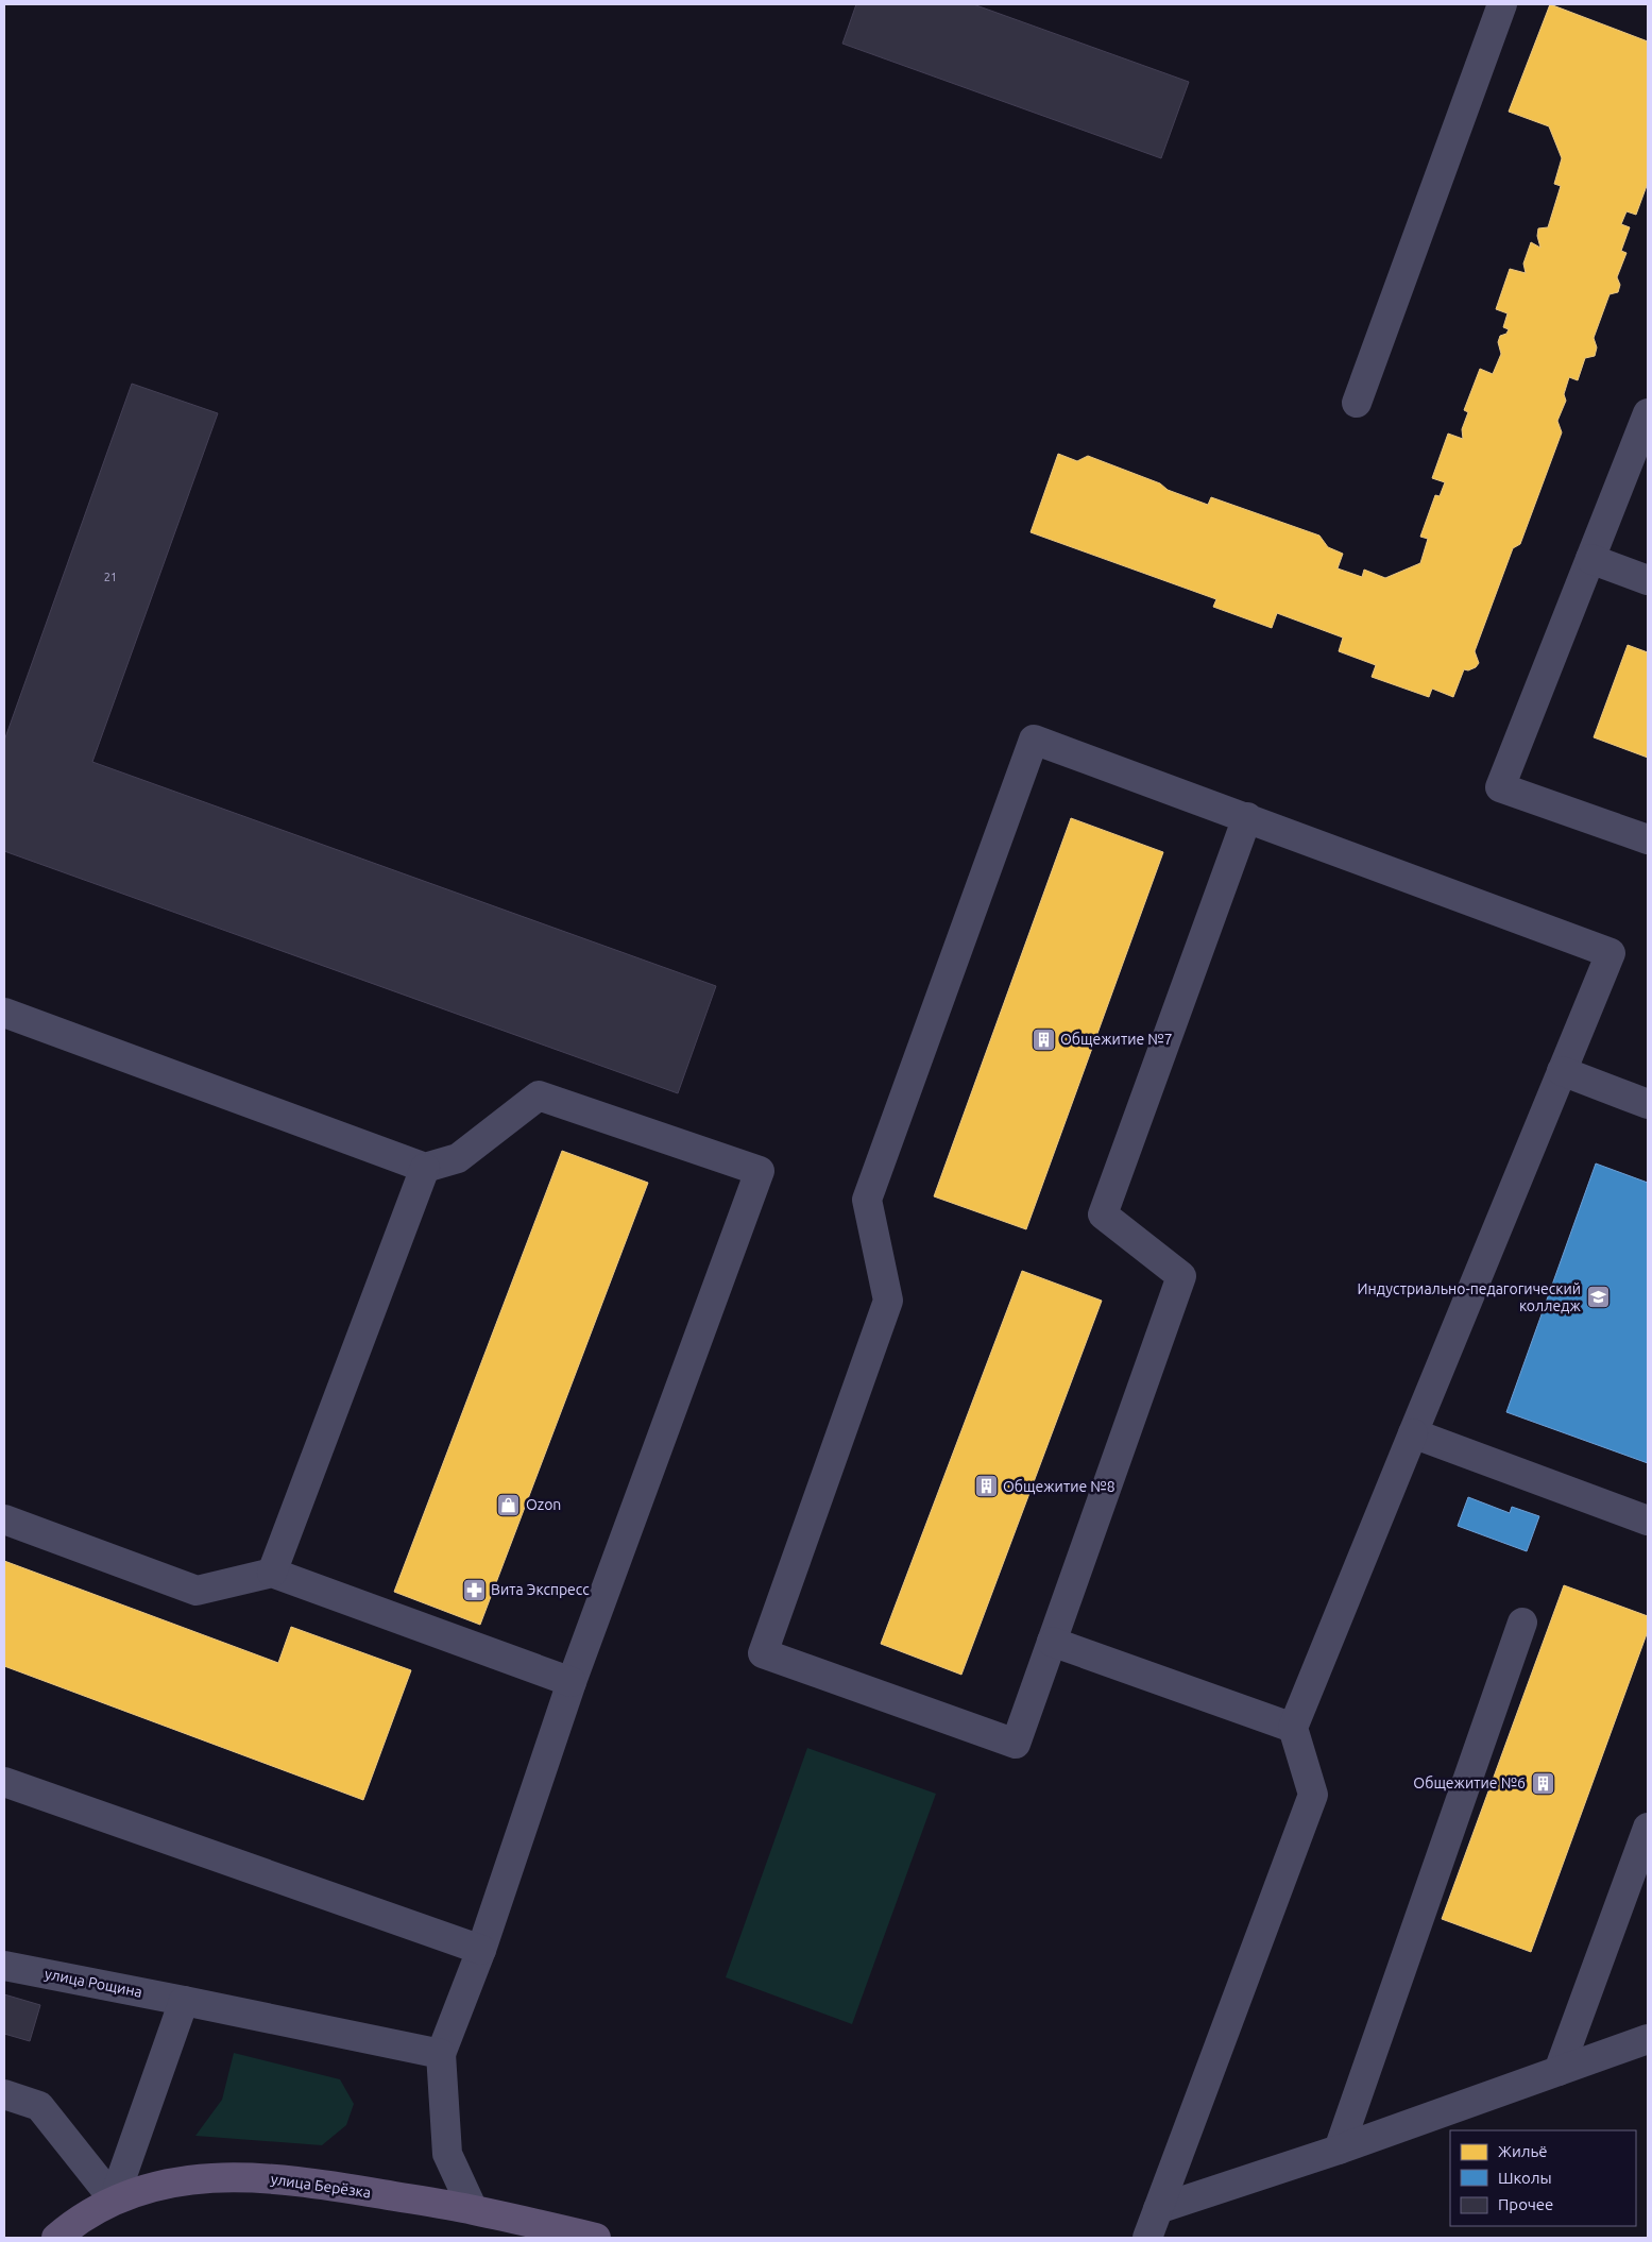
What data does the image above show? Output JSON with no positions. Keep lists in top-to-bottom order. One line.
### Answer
{"streets":{"main road":["улица Берёзка"],"street":["улица Рощина"]},"places":{"building":["Общежитие №7","Общежитие №8","Общежитие №6"],"school or university":["Индустриально-педагогический колледж"],"shop":["Ozon"],"pharmacy":["Вита Экспресс"]},"house_numbers":["21"],"legend":["Жильё","Школы","Прочее"]}
